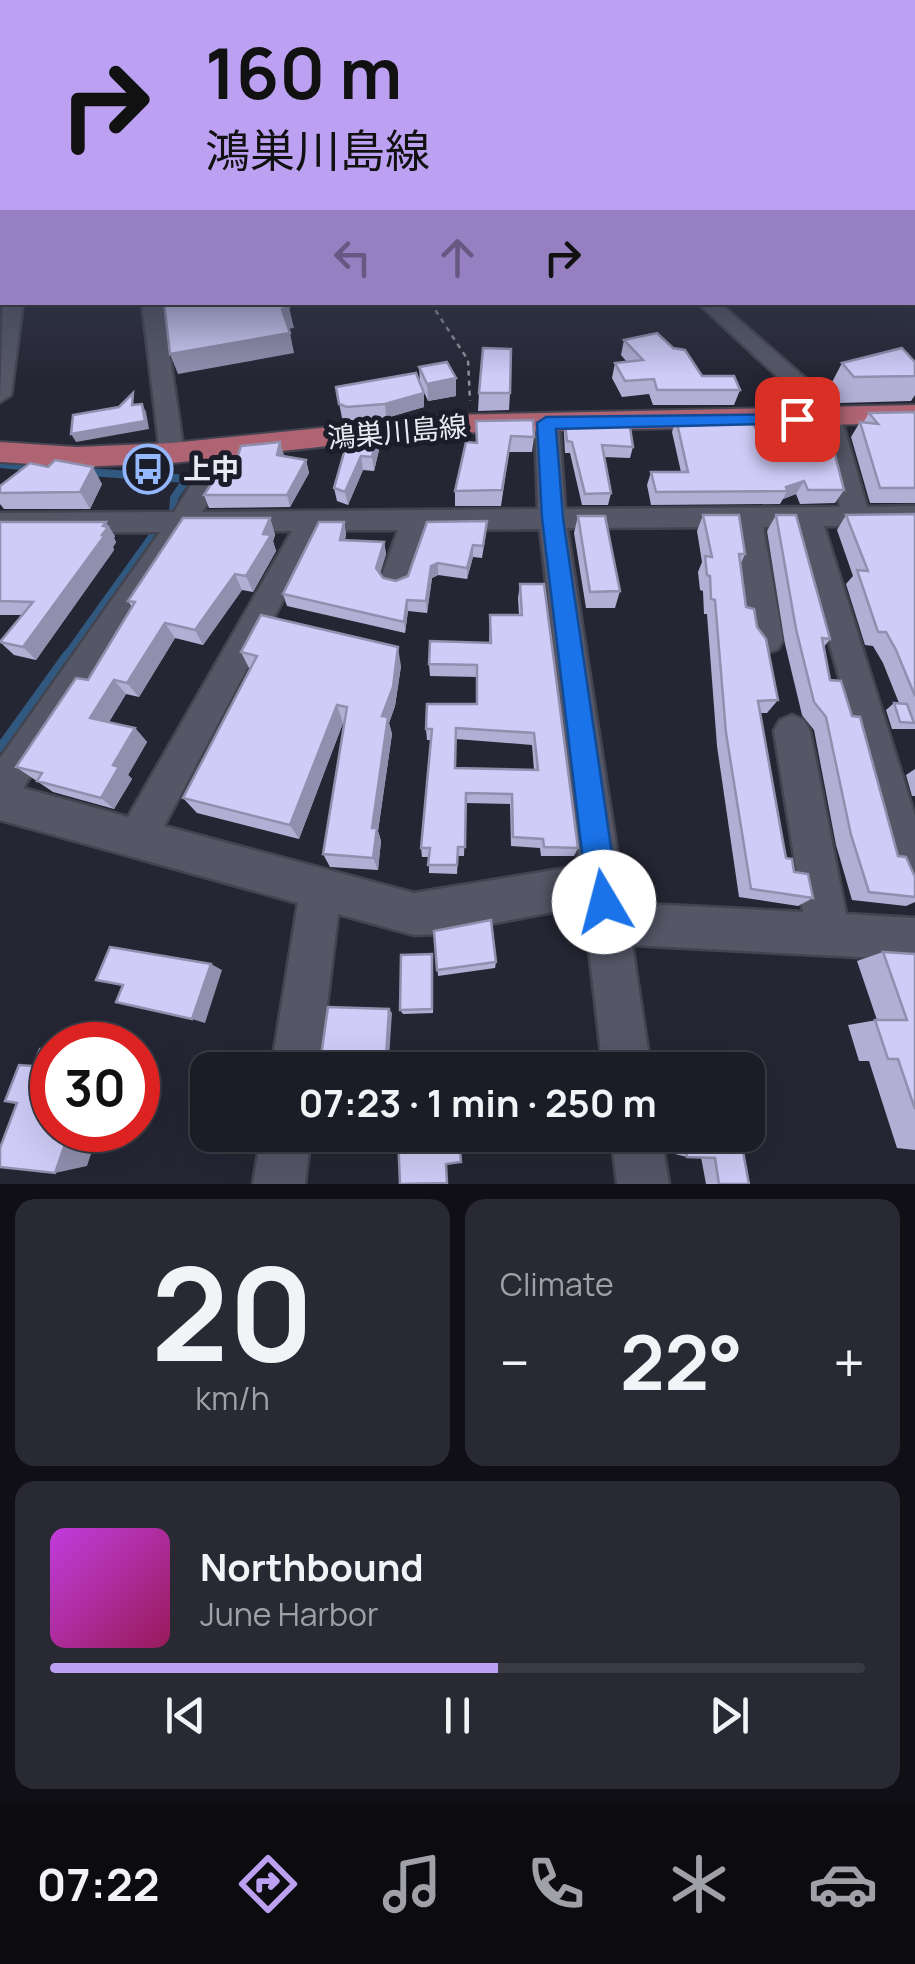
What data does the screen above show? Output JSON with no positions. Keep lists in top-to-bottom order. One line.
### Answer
{"streets":{"main road":["鴻巣川島線"]},"places":{"bus stop":["上中"]},"page":{"turn":["160 m","鴻巣川島線"],"limit":"30","trip":"07:23 · 1 min · 250 m","tile":[["20","km/h"],"Climate"],"heat":["−","22°","+"],"song":["Northbound","June Harbor"],"tabs":"07:22"}}
